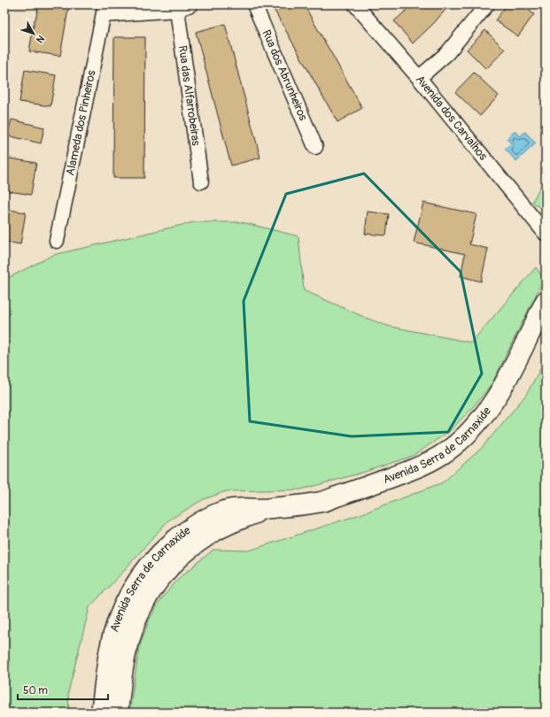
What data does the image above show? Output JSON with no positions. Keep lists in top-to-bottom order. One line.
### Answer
{"streets":{"street":["Rua dos Abrunheiros","Rua das Alfarrobeiras","Avenida dos Carvalhos","Alameda dos Pinheiros","Avenida Serra de Carnaxide"]},"scale_bar":"50 m","north":"bottom right"}
